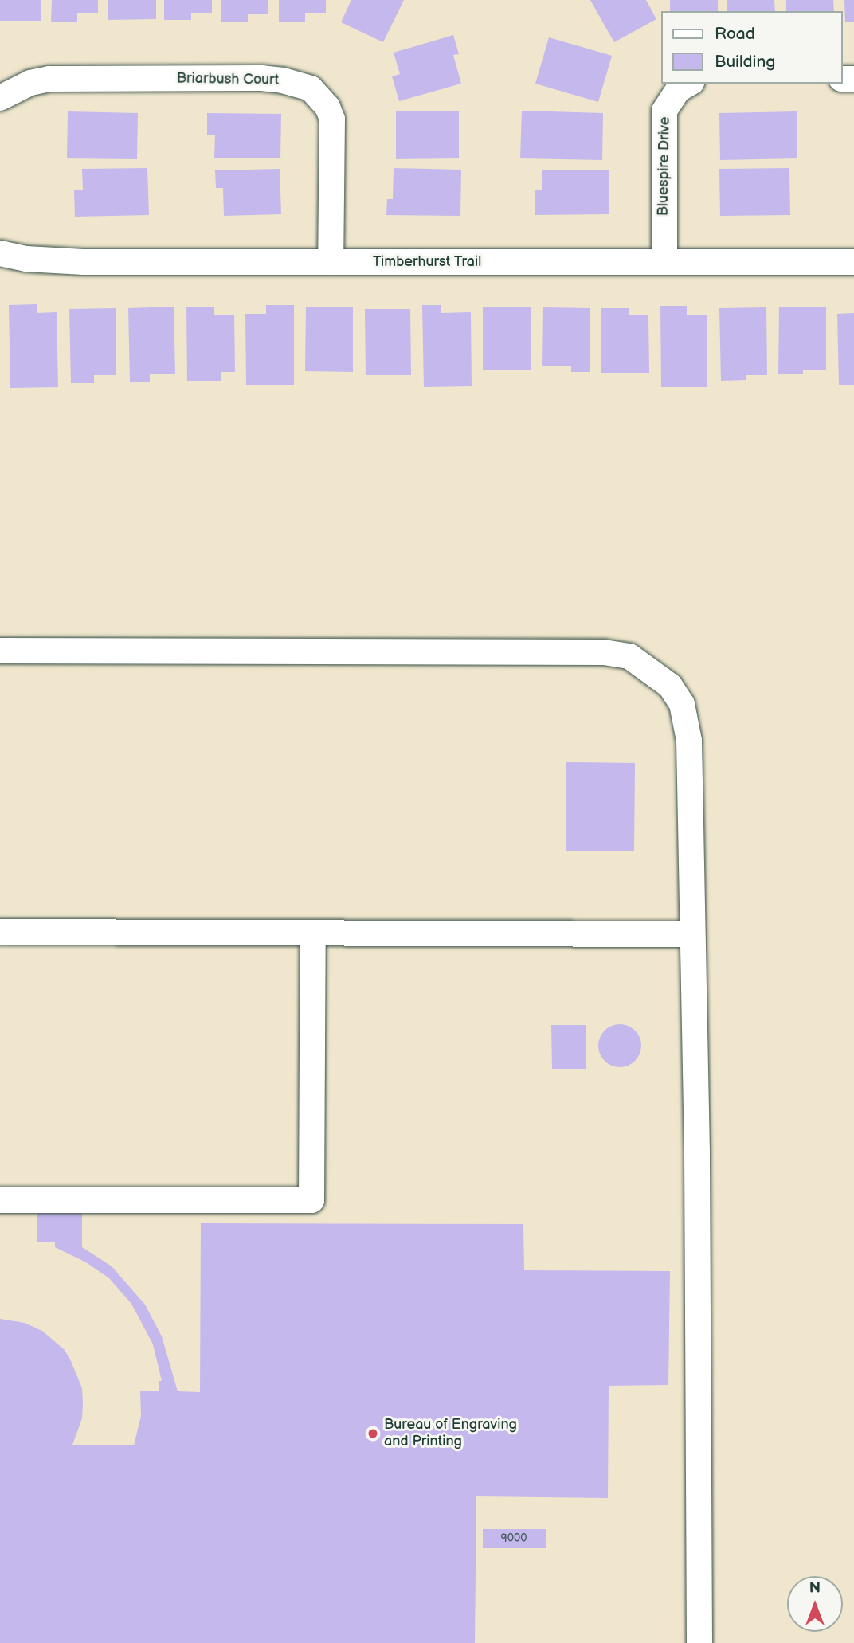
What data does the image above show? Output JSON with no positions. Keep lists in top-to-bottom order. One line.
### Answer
{"streets":{"street":["Briarbush Court","Bluespire Drive","Timberhurst Trail"]},"crossings":[["Briarbush Court","Timberhurst Trail"],["Bluespire Drive","Timberhurst Trail"]],"places":["Bureau of Engraving and Printing"],"house_numbers":["9000"],"legend":["Road","Building"],"north":"top"}
